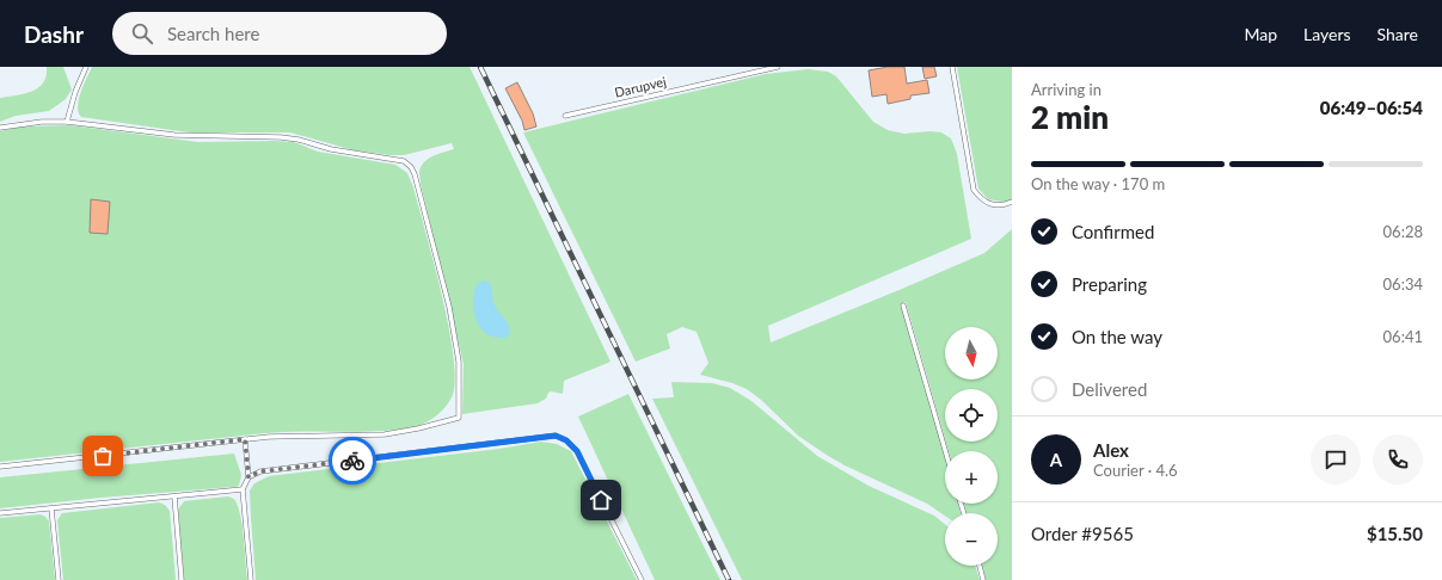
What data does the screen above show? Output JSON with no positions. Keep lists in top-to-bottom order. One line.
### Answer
{"streets":{"lane":["Darupvej"]},"north":"bottom","page":{"header":"Dashr","search":"Search here","nav":["Map","Layers","Share"],"heading":["2 min","Arriving in","06:49–06:54"],"panel":["Alex","Courier · 4.6","Order #9565","$15.50"],"bar":"On the way · 170 m","list":[["Confirmed","06:28"],["Preparing","06:34"],["On the way","06:41"],"Delivered"],"map_buttons":["+","−"],"round":"A"}}
